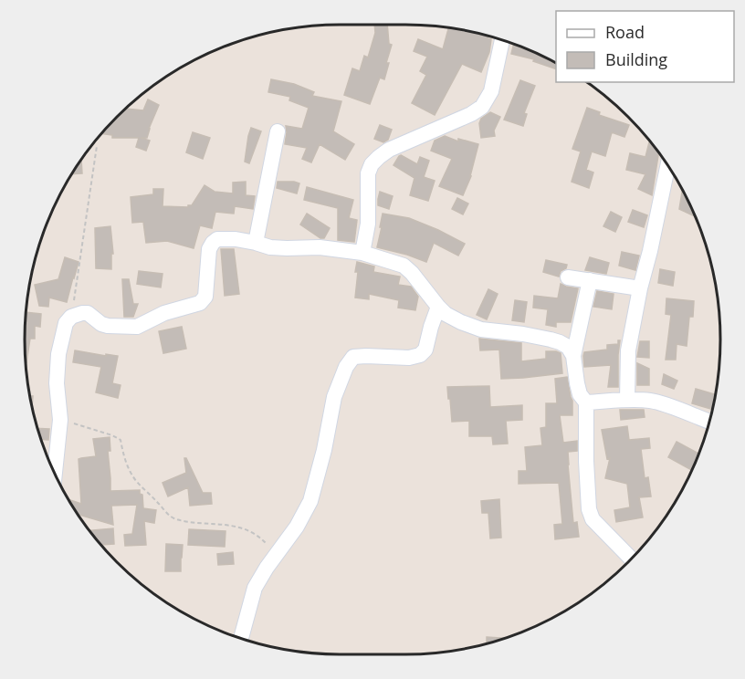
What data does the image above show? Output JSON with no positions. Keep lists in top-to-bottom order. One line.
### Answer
{"legend":["Road","Building"]}
